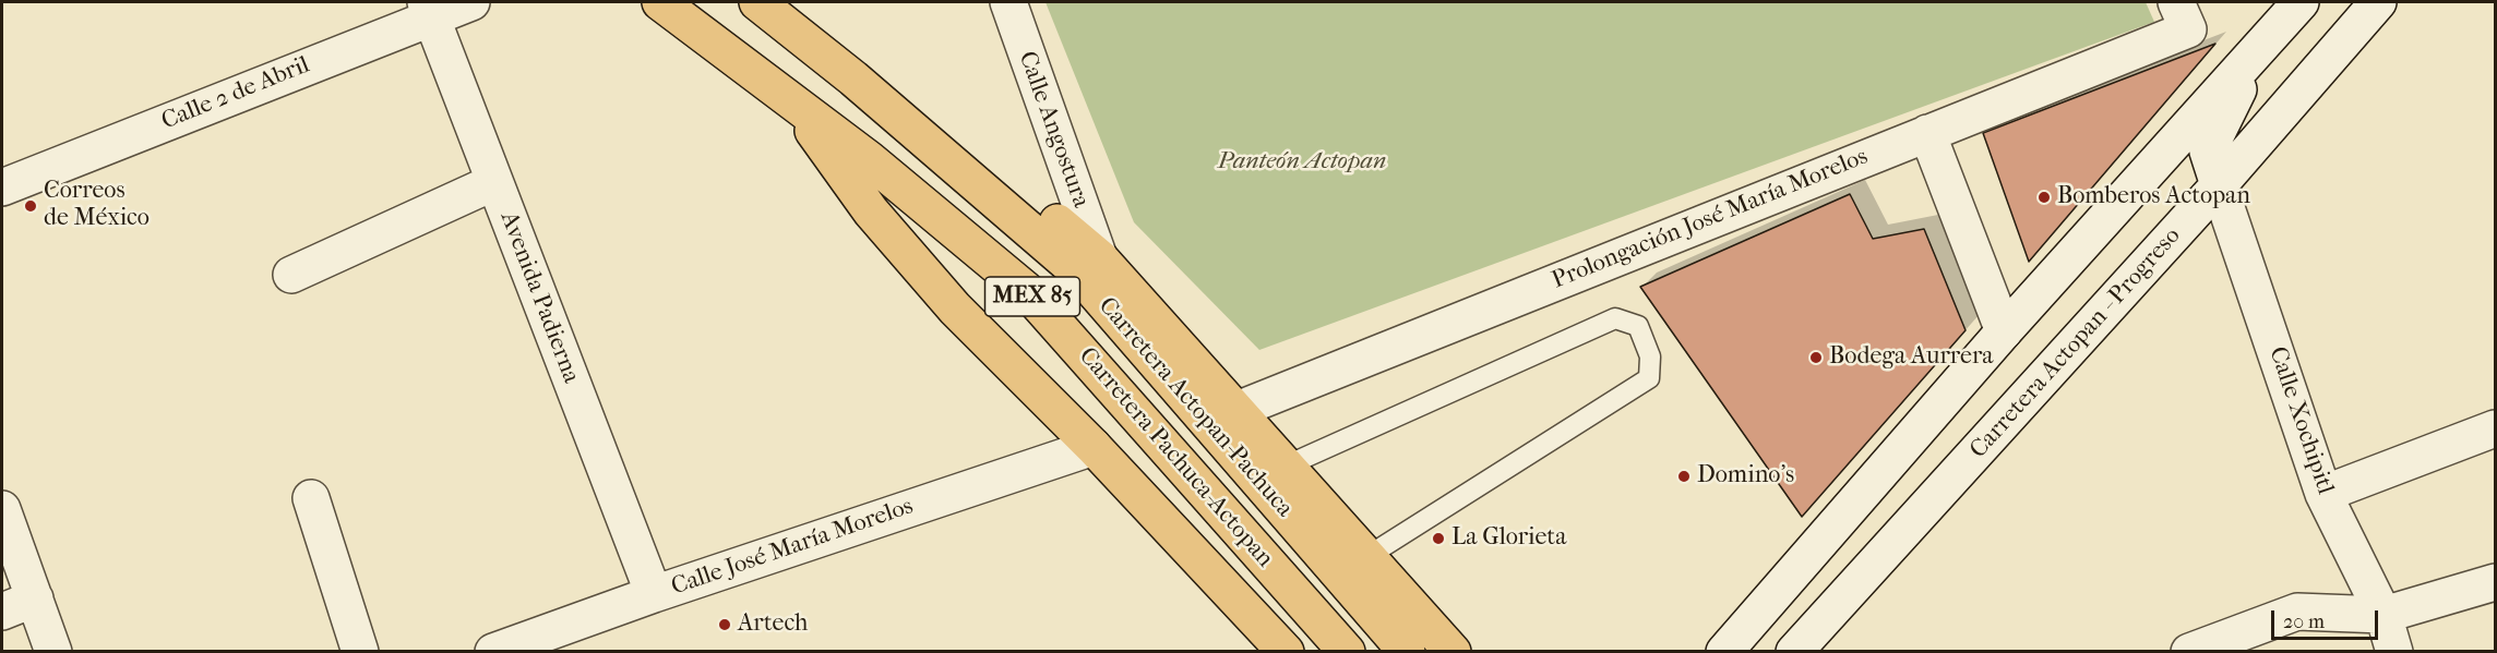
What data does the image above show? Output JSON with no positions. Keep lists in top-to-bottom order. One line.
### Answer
{"streets":{"main road":["MEX 85","Carretera Actopan-Pachuca","Carretera Pachuca-Actopan"],"street":["Calle 2 de Abril","Calle Angostura","Prolongación José María Morelos","Avenida Padierna","Carretera Actopan - Progreso","Calle Xochipitl","Calle José María Morelos"]},"crossings":[["Calle 2 de Abril","Avenida Padierna"],["Avenida Padierna","Calle José María Morelos"],["Carretera Actopan - Progreso","Calle Xochipitl"]],"parks":["Panteón Actopan"],"places":["Bomberos Actopan","Correos de México","Bodega Aurrera","Domino's","La Glorieta","Artech"],"scale_bar":"20 m"}
